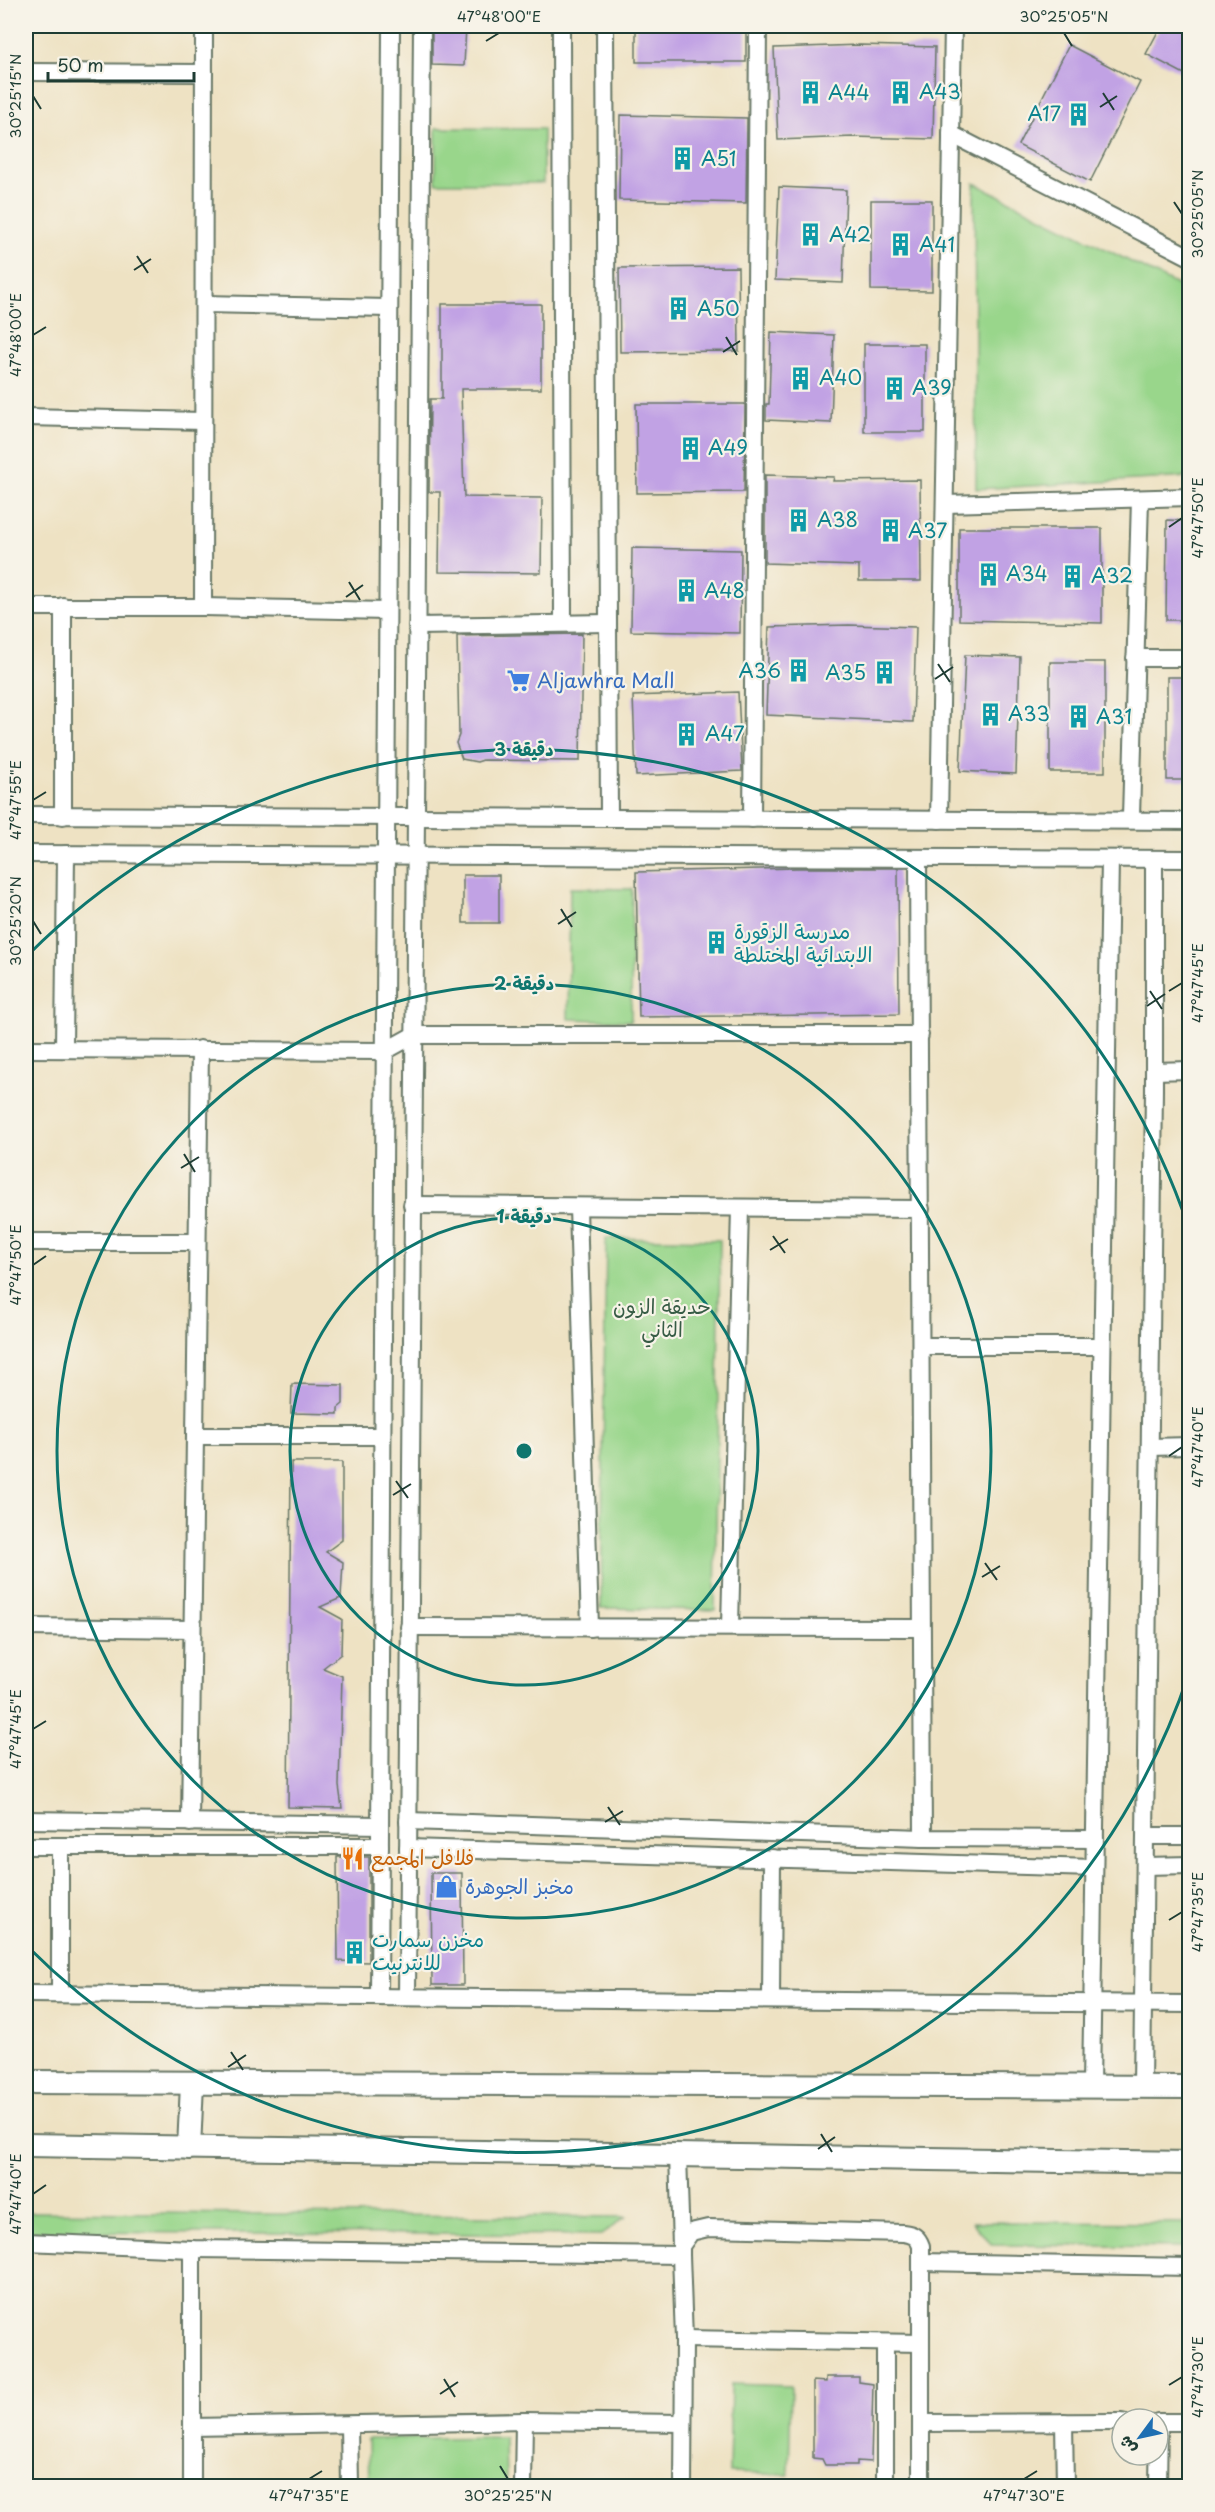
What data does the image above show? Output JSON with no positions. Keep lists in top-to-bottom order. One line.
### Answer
{"parks":["حديقة الزون الثاني"],"places":{"building":["A43","A44","A17","A51","A42","A41","A50","A40","A39","A49","A38","A37","A34","A32","A48","A36","A35","A33","A31","A47","مدرسة الزقورة الابتدائية المختلطة","مخزن سمارت للانترنيت"],"supermarket":["Aljawhra Mall"],"restaurant":["فلافل المجمع"],"shop":["مخبز الجوهرة"]},"scale_bar":"50 m","north":"bottom left","coordinates":["47°48'00\"E","30°25'05\"N","30°25'15\"N","47°47'50\"E","47°47'55\"E","30°25'20\"N","47°47'45\"E","47°47'40\"E","47°47'35\"E","47°47'30\"E","30°25'25\"N"],"rings":["3 دقيقة","2 دقيقة","1 دقيقة"]}
